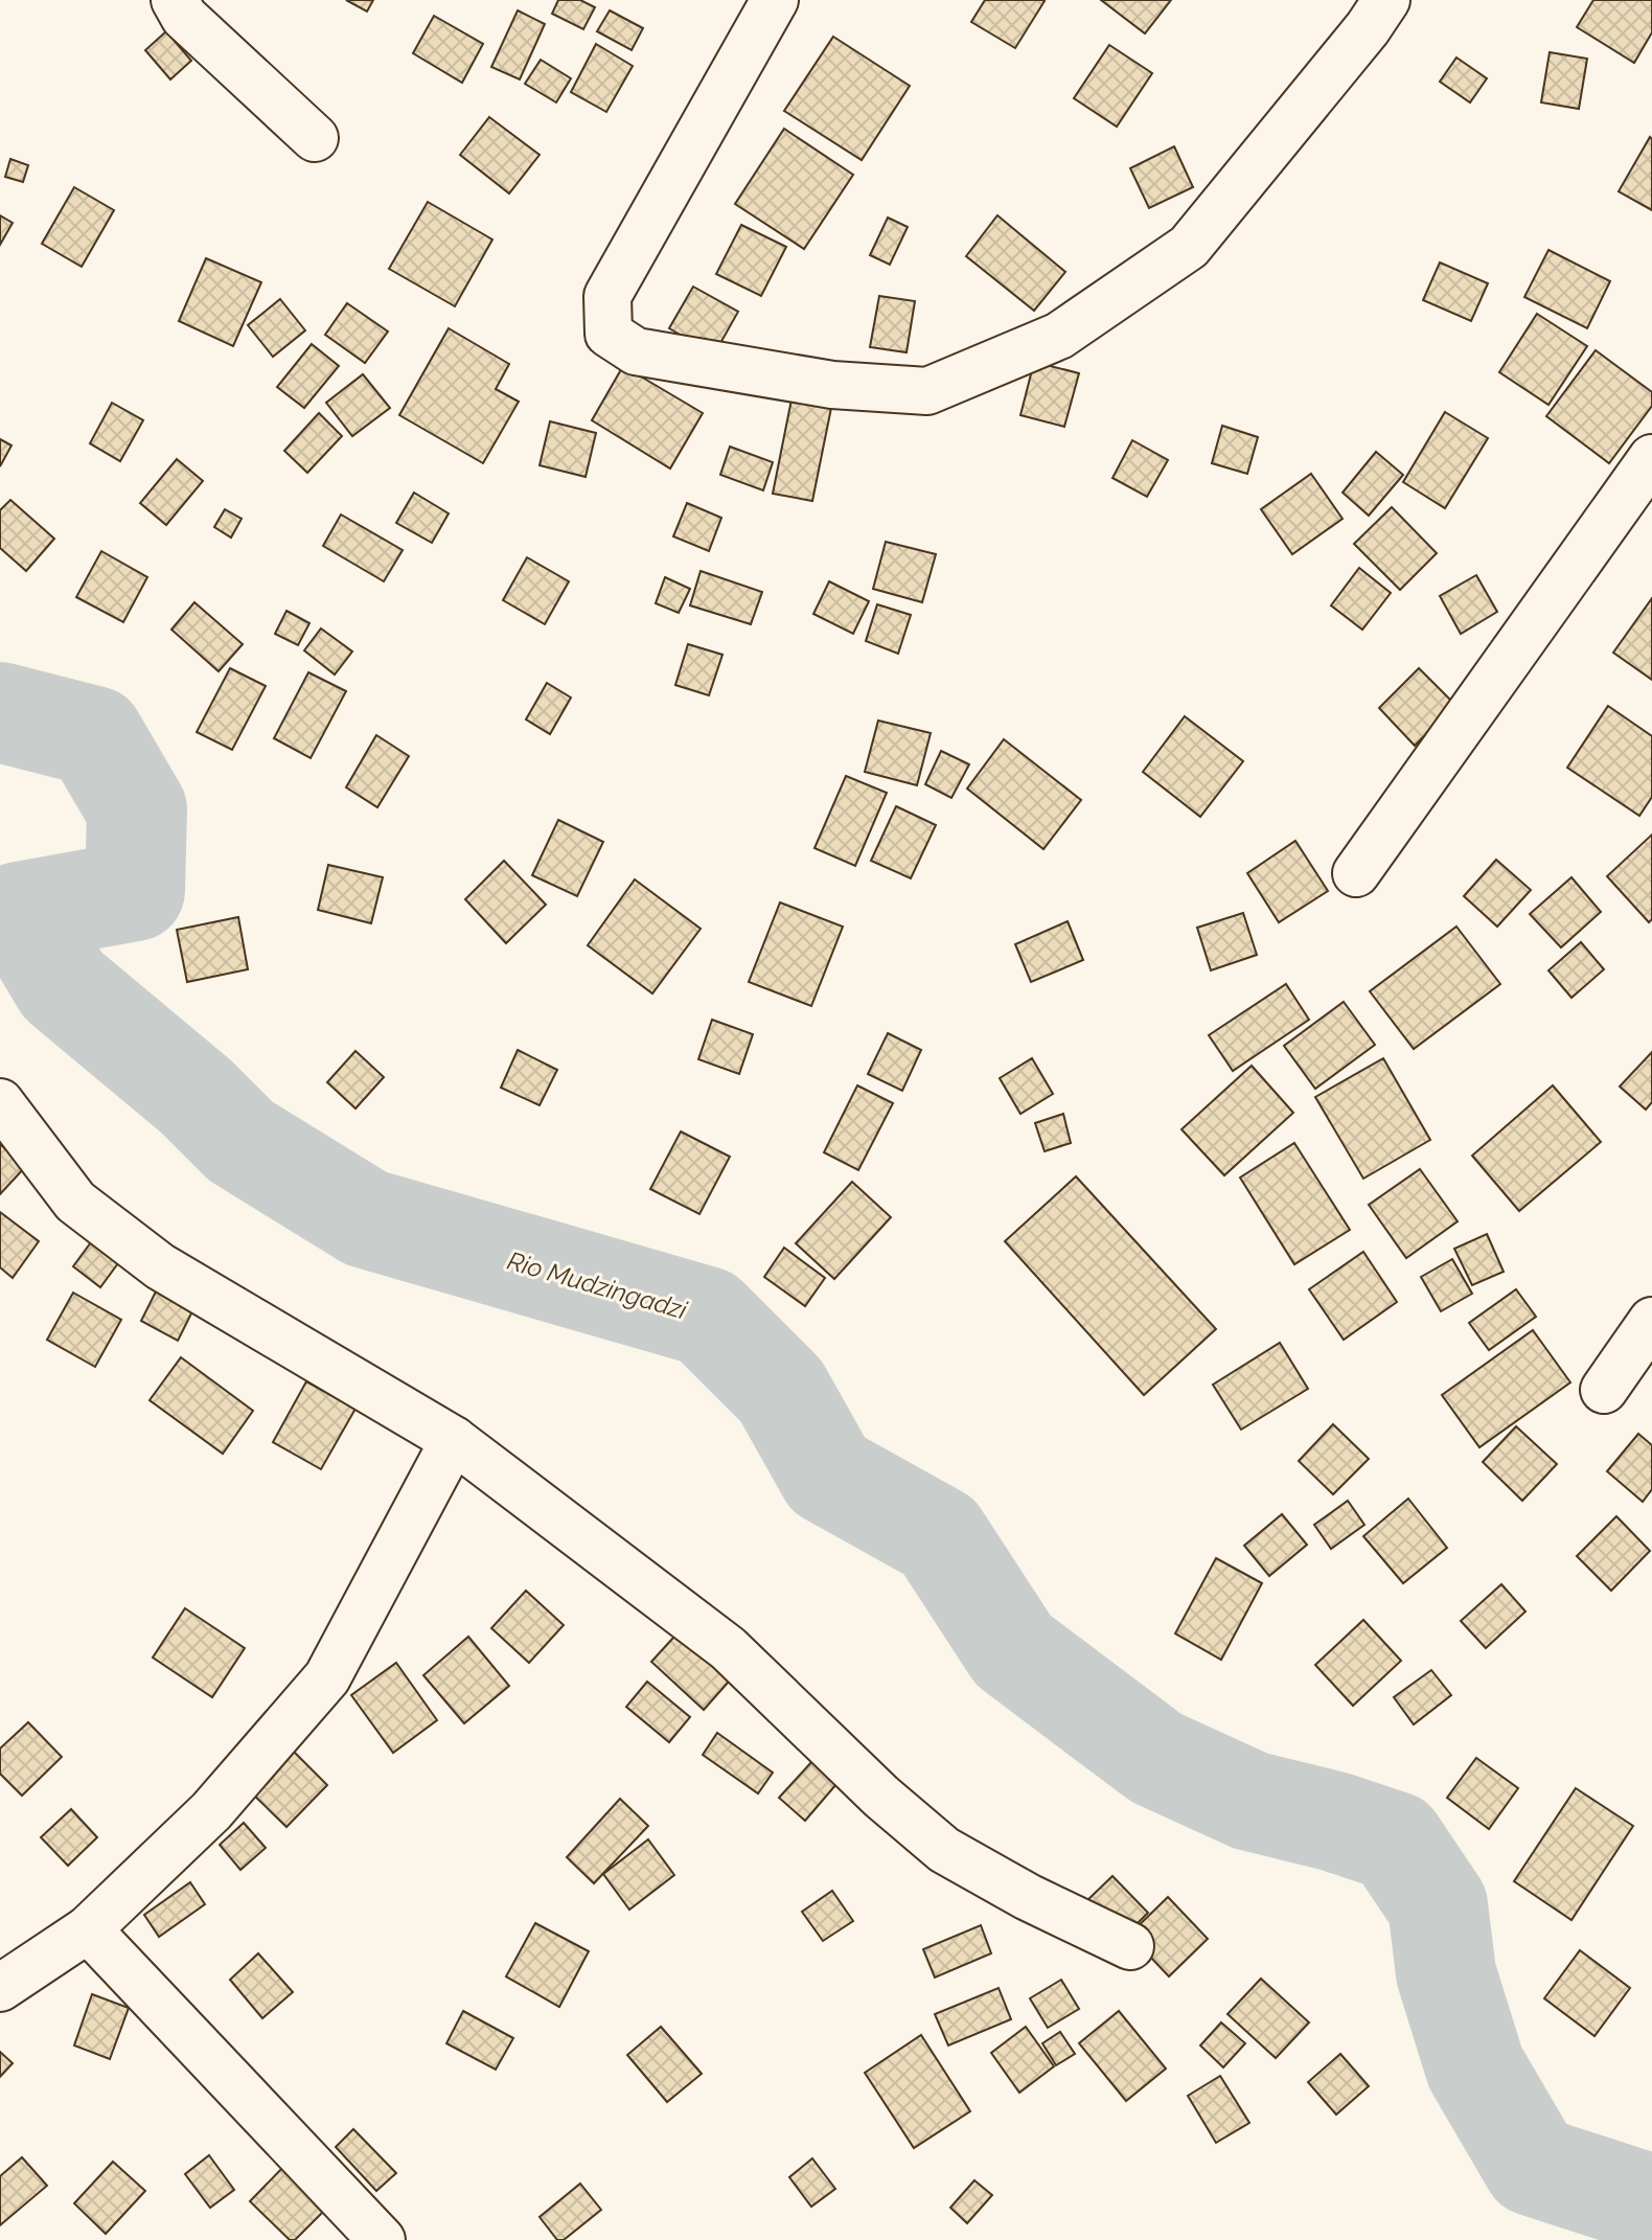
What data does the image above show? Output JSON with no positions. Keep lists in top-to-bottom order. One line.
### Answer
{"water":["Rio Mudzingadzi"]}
